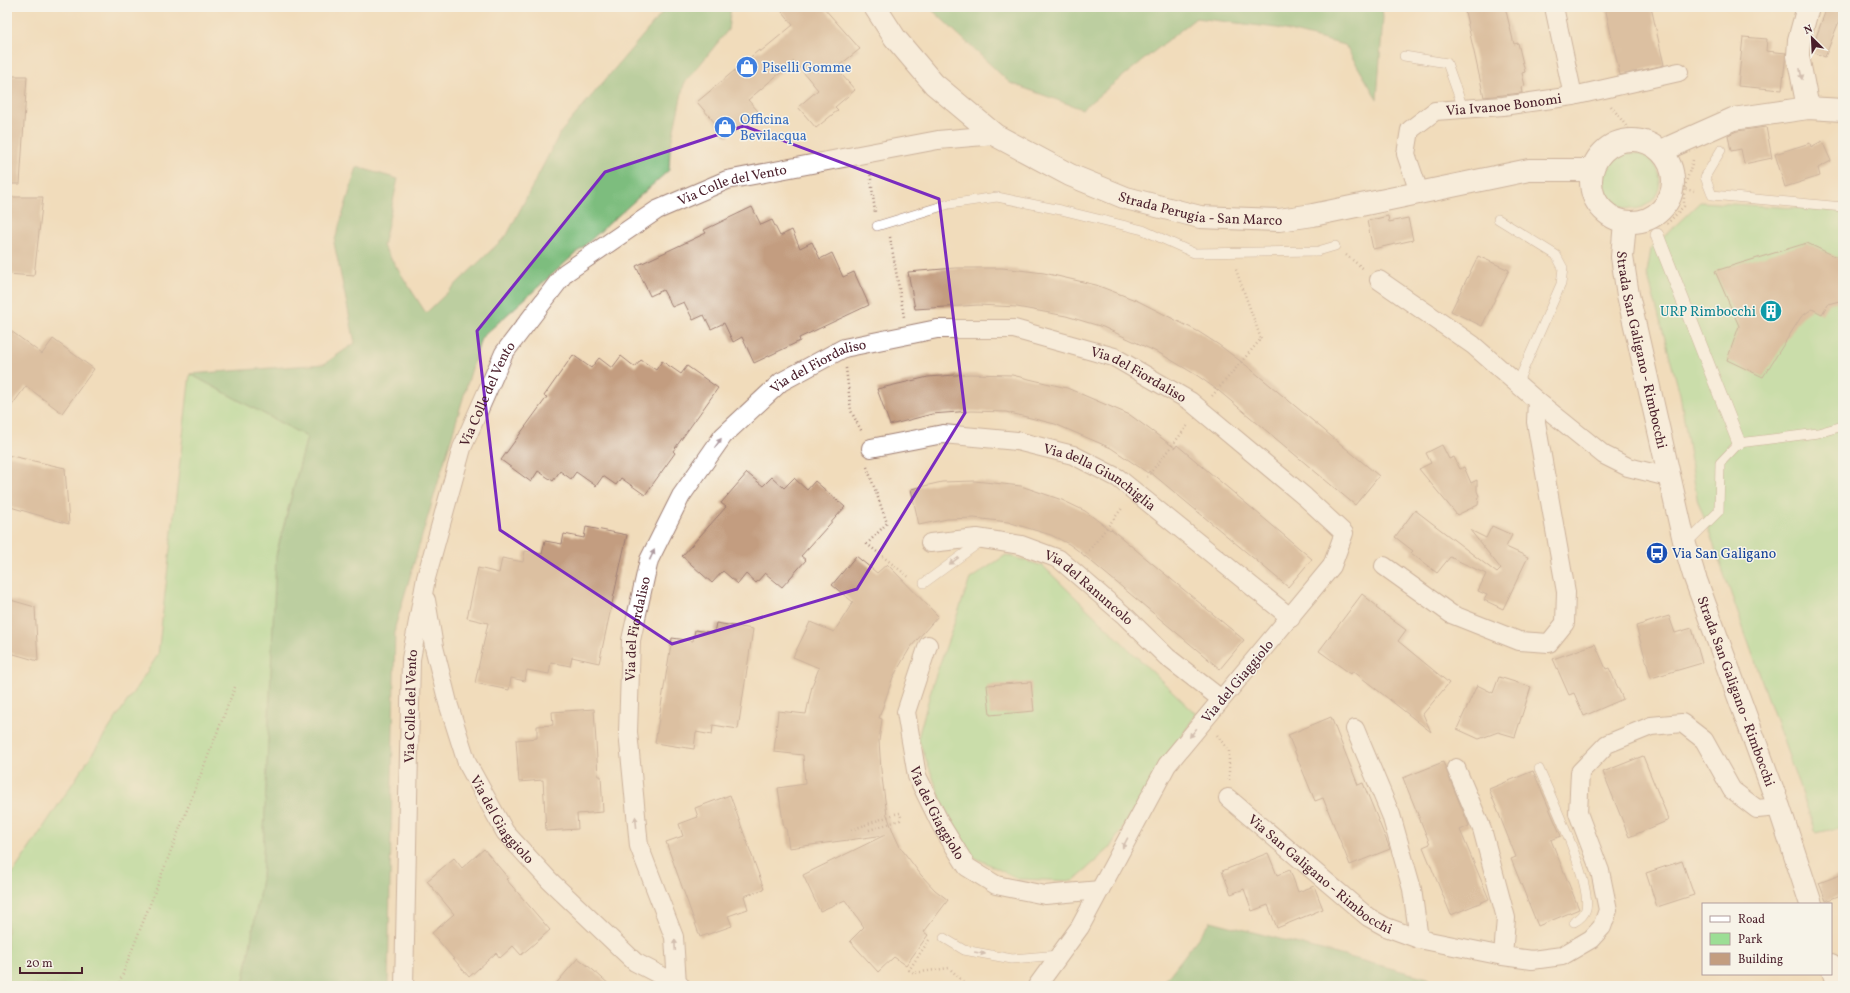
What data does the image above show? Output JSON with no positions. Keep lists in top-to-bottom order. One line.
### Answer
{"streets":{"main road":["Strada Perugia - San Marco","Strada San Galigano - Rimbocchi"],"street":["Via Ivanoe Bonomi","Via Colle del Vento","Via del Fiordaliso","Via della Giunchiglia","Via del Ranuncolo","Via del Giaggiolo","Via San Galigano - Rimbocchi"]},"crossings":[["Via Ivanoe Bonomi","Strada Perugia - San Marco"],["Via Colle del Vento","Strada Perugia - San Marco"],["Via Colle del Vento","Via del Giaggiolo"],["Strada Perugia - San Marco","Strada San Galigano - Rimbocchi"],["Strada San Galigano - Rimbocchi","Via San Galigano - Rimbocchi"],["Via del Fiordaliso","Via della Giunchiglia"],["Via del Fiordaliso","Via del Giaggiolo"],["Via della Giunchiglia","Via del Giaggiolo"],["Via del Ranuncolo","Via del Giaggiolo"]],"one_way":["Via del Fiordaliso"],"places":{"shop":["Piselli Gomme","Officina Bevilacqua"],"building":["URP Rimbocchi"],"bus stop":["Via San Galigano"]},"legend":["Road","Park","Building"],"scale_bar":"20 m","north":"top left"}
